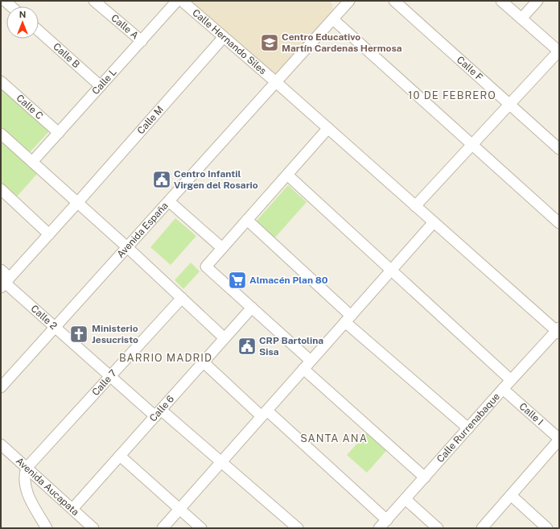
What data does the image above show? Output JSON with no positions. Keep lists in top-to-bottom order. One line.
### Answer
{"streets":{"street":["Calle A","Calle Hernando Siles","Calle B","Calle F","Calle L","Calle C","Calle M","Avenida España","Calle 2","Calle 7","Calle 6","Calle I","Calle Rurrenabaque","Avenida Aucapata"]},"crossings":[["Calle A","Calle L"],["Calle Hernando Siles","Calle M"],["Calle Hernando Siles","Avenida España"],["Calle Hernando Siles","Calle Rurrenabaque"],["Calle B","Calle L"],["Calle L","Calle C"],["Calle M","Calle 2"],["Avenida España","Calle 2"],["Calle 2","Calle 7"],["Calle 2","Calle 6"],["Calle 7","Avenida Aucapata"],["Calle 6","Avenida Aucapata"],["Calle I","Calle Rurrenabaque"]],"districts":["10 DE FEBRERO","BARRIO MADRID","SANTA ANA"],"places":{"school or university":["Centro Educativo Martín Cardenas Hermosa"],"public building":["Centro Infantil Virgen del Rosario","CRP Bartolina Sisa"],"supermarket":["Almacén Plan 80"],"church":["Ministerio Jesucristo"]},"north":"top"}
